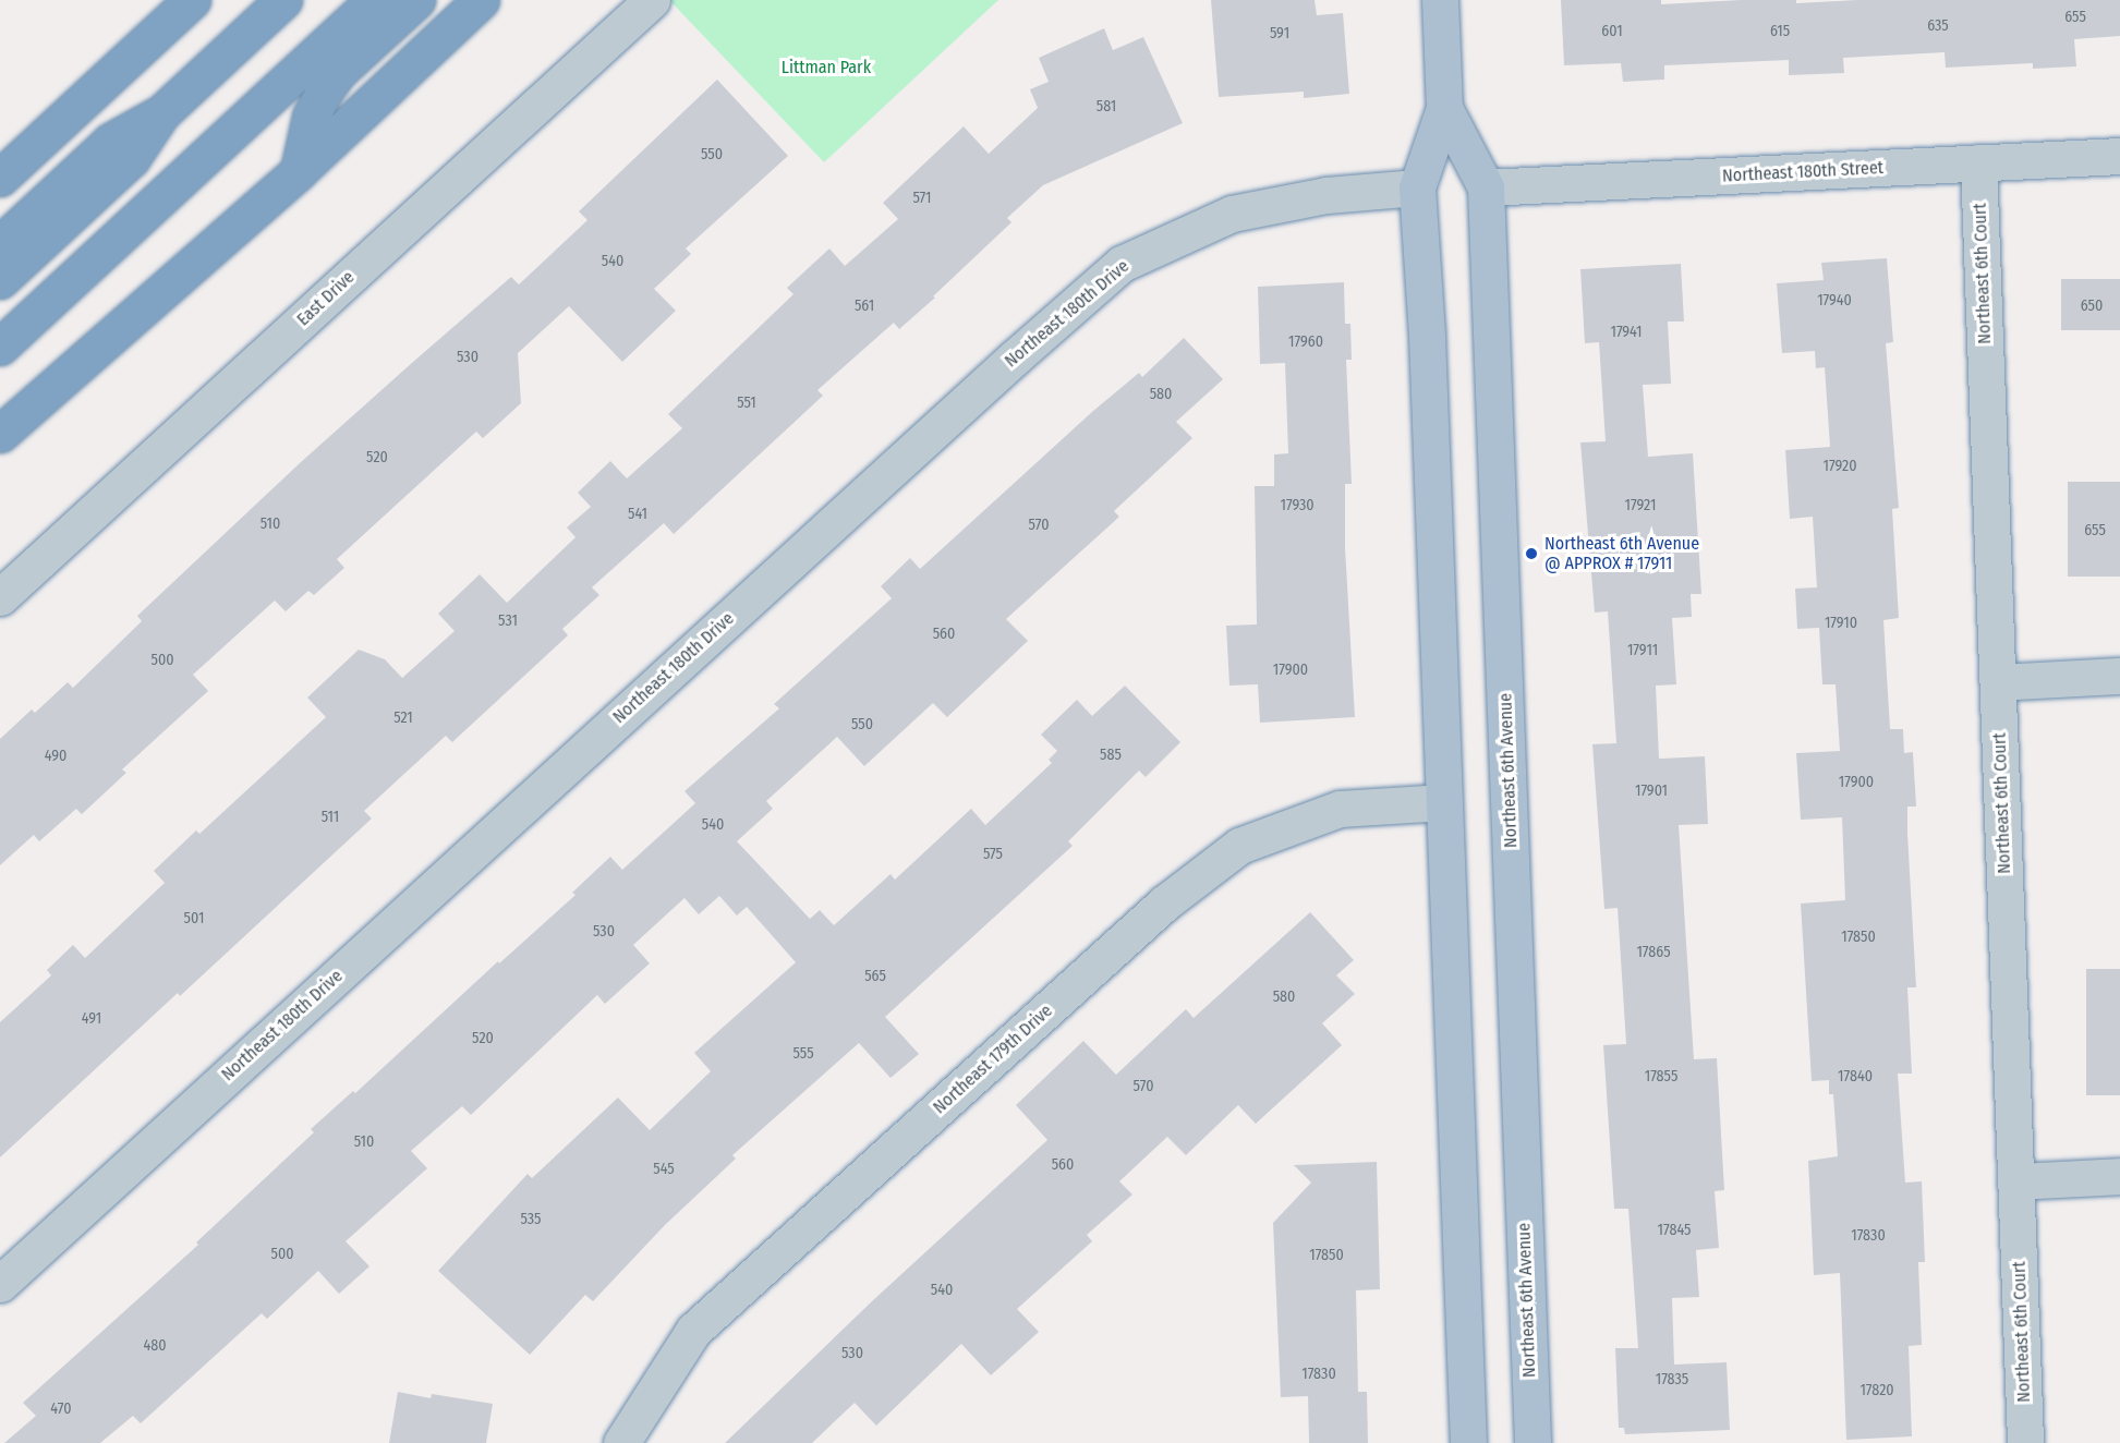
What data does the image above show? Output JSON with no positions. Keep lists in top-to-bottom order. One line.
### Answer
{"streets":{"main road":["Northeast 6th Avenue"],"street":["Northeast 180th Street","Northeast 6th Court","East Drive","Northeast 180th Drive","Northeast 179th Drive"]},"crossings":[["Northeast 180th Street","Northeast 6th Court"],["Northeast 180th Street","Northeast 6th Avenue"],["Northeast 180th Drive","Northeast 6th Avenue"],["Northeast 6th Avenue","Northeast 179th Drive"]],"parks":["Littman Park"],"places":["Northeast 6th Avenue @ APPROX # 17911"],"house_numbers":["655","635","601","615","591","581","550","571","540","17940","561","650","17941","17960","530","580","551","520","17920","17930","17921","541","510","570","655","531","17910","560","17911","500","17900","521","550","585","490","17900","17901","511","540","575","501","530","17850","17865","565","580","491","520","555","17855","17840","570","510","560","545","535","17845","17830","500","17850","540","480","530","17830","17835","17820","470"]}
